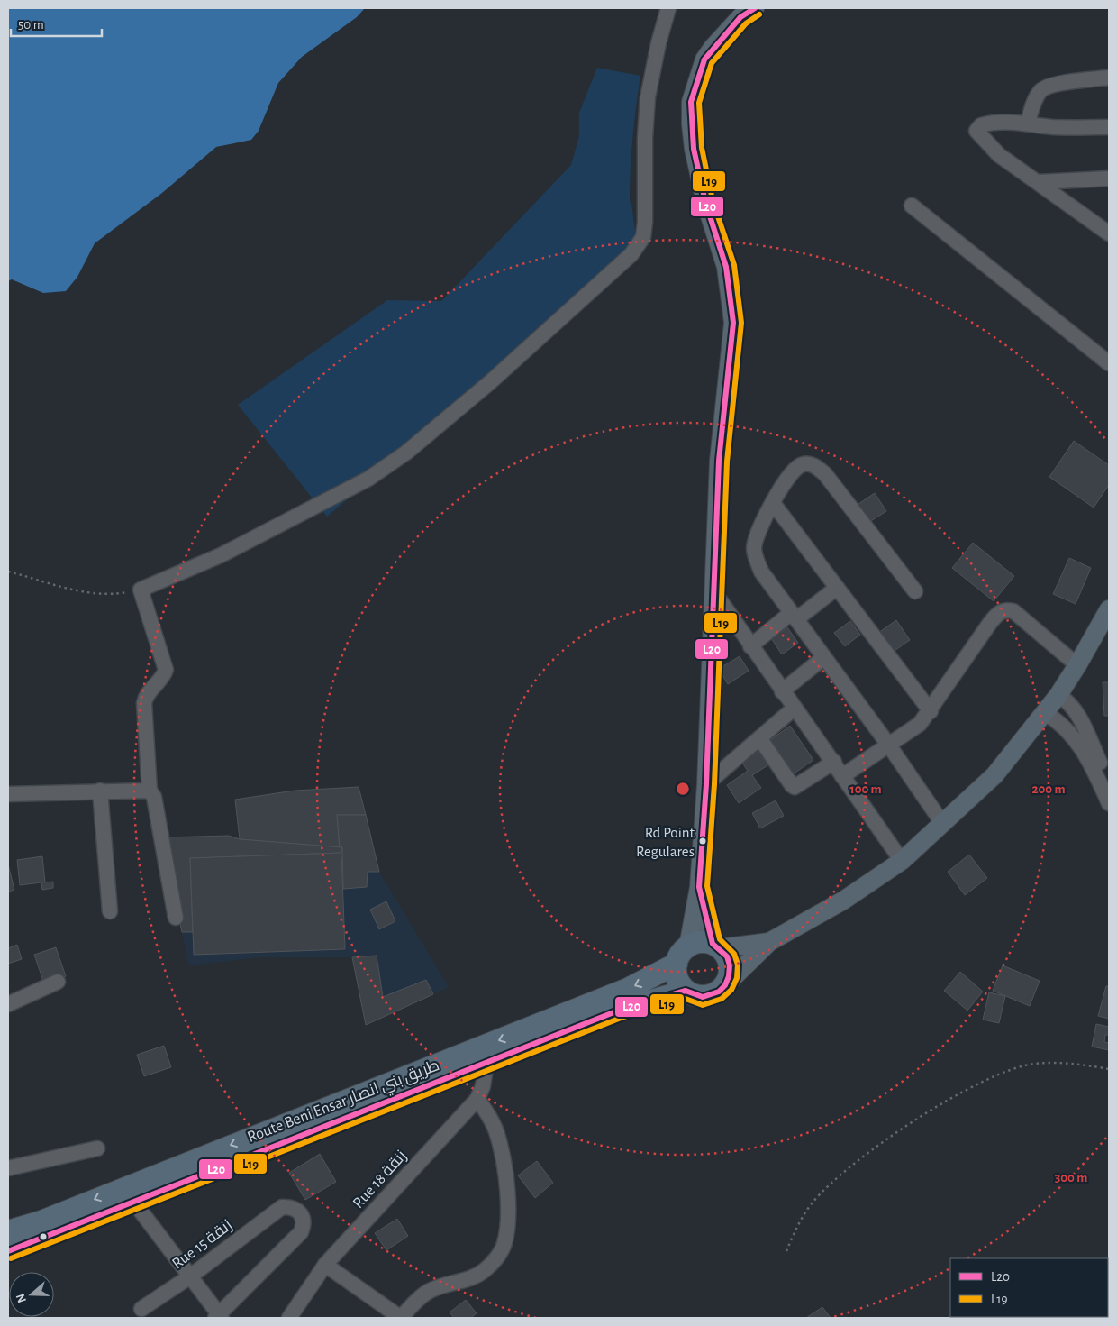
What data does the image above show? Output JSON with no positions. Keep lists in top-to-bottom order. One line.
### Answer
{"streets":{"highway":["Route Beni Ensar طريق بني انصار"],"street":["Rue 18 زنقة","Rue 15 زنقة"]},"crossings":[["Route Beni Ensar طريق بني انصار","Rue 18 زنقة"]],"places":["Rd Point Regulares"],"lines":["transit line L20","transit line L19"],"legend":["L20","L19"],"scale_bar":"50 m","north":"left","rings":["100 m","200 m","300 m"]}
